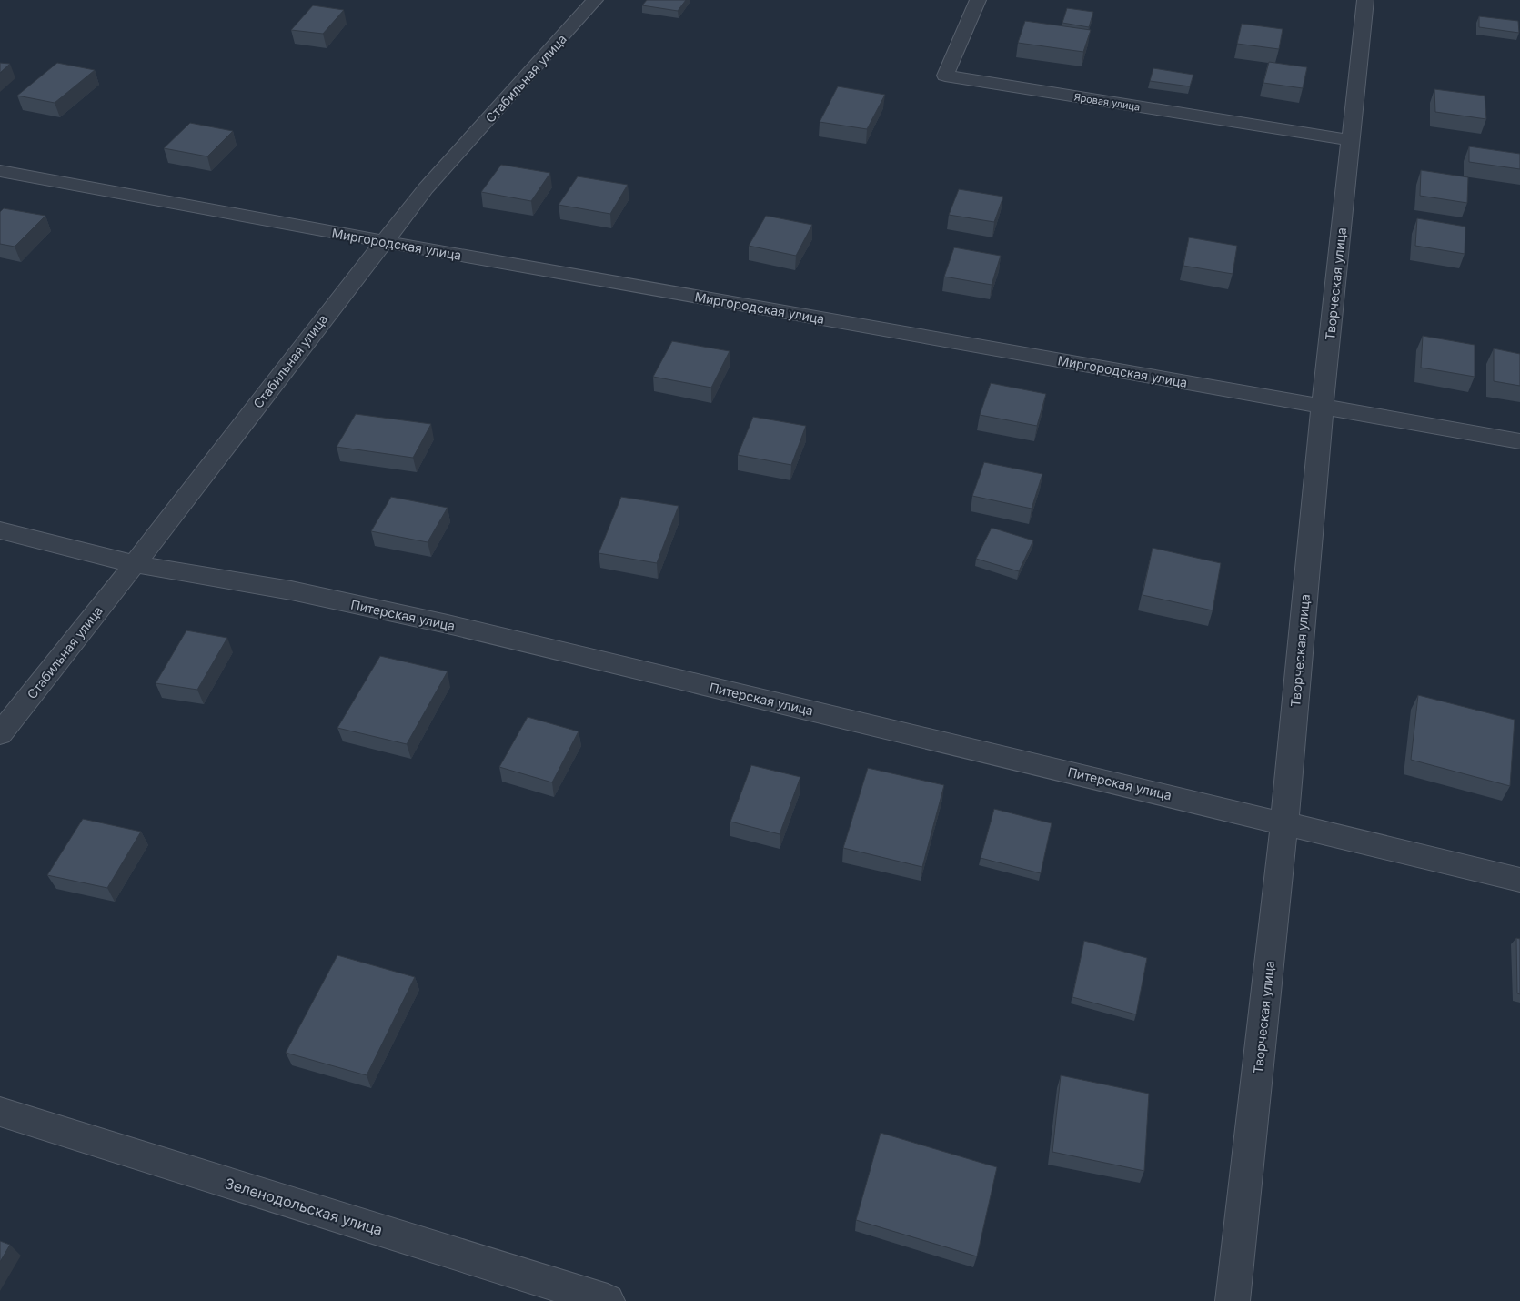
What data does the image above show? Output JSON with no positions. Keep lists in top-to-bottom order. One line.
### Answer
{"streets":{"street":["Стабильная улица","Яровая улица","Миргородская улица","Творческая улица","Питерская улица","Зеленодольская улица"]},"crossings":[["Стабильная улица","Миргородская улица"],["Стабильная улица","Питерская улица"],["Яровая улица","Творческая улица"],["Миргородская улица","Творческая улица"],["Творческая улица","Питерская улица"]]}
